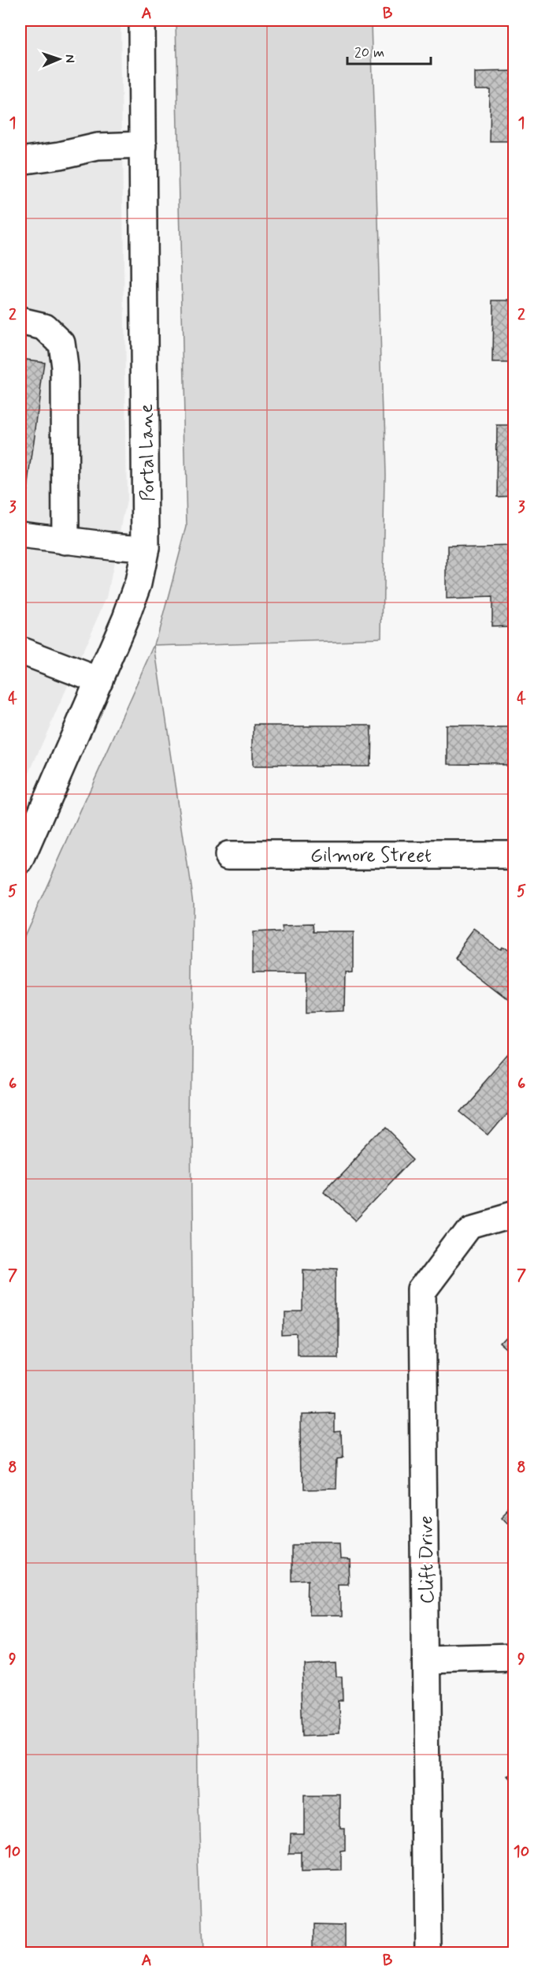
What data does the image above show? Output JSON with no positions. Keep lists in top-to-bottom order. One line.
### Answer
{"streets":{"street":["Portal Lane","Gilmore Street","Clift Drive"]},"scale_bar":"20 m","north":"right","grid":{"columns":["A","B"],"rows":["1","2","3","4","5","6","7","8","9","10"]}}
